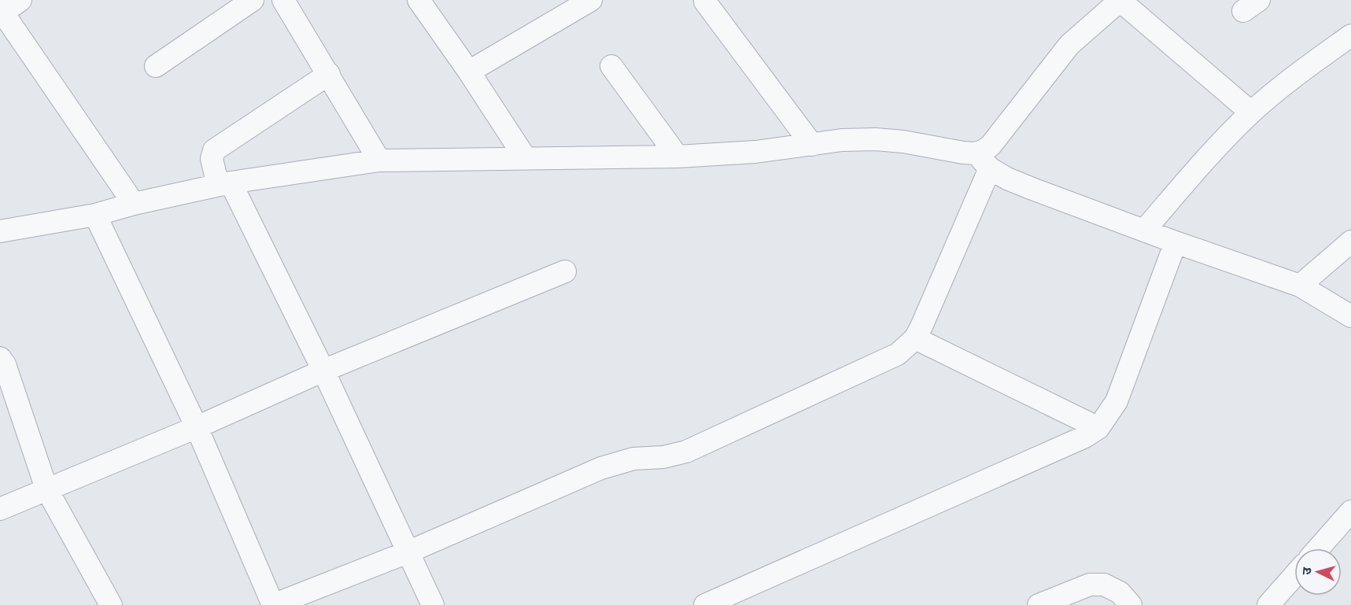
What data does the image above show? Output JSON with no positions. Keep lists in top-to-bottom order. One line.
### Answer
{"north":"left"}
